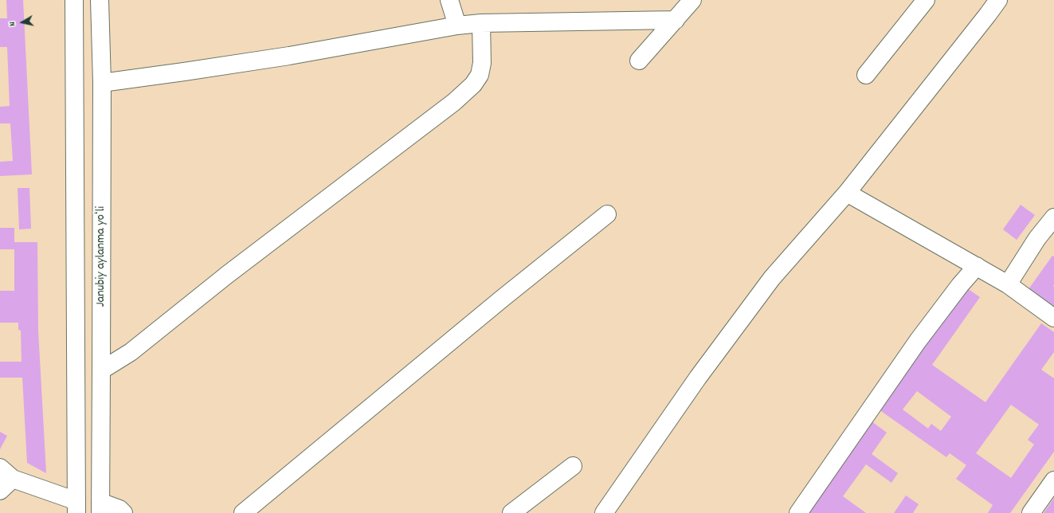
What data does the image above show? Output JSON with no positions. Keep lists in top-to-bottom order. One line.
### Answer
{"streets":{"main road":["Janubiy aylanma yoʻli"]},"north":"left"}
